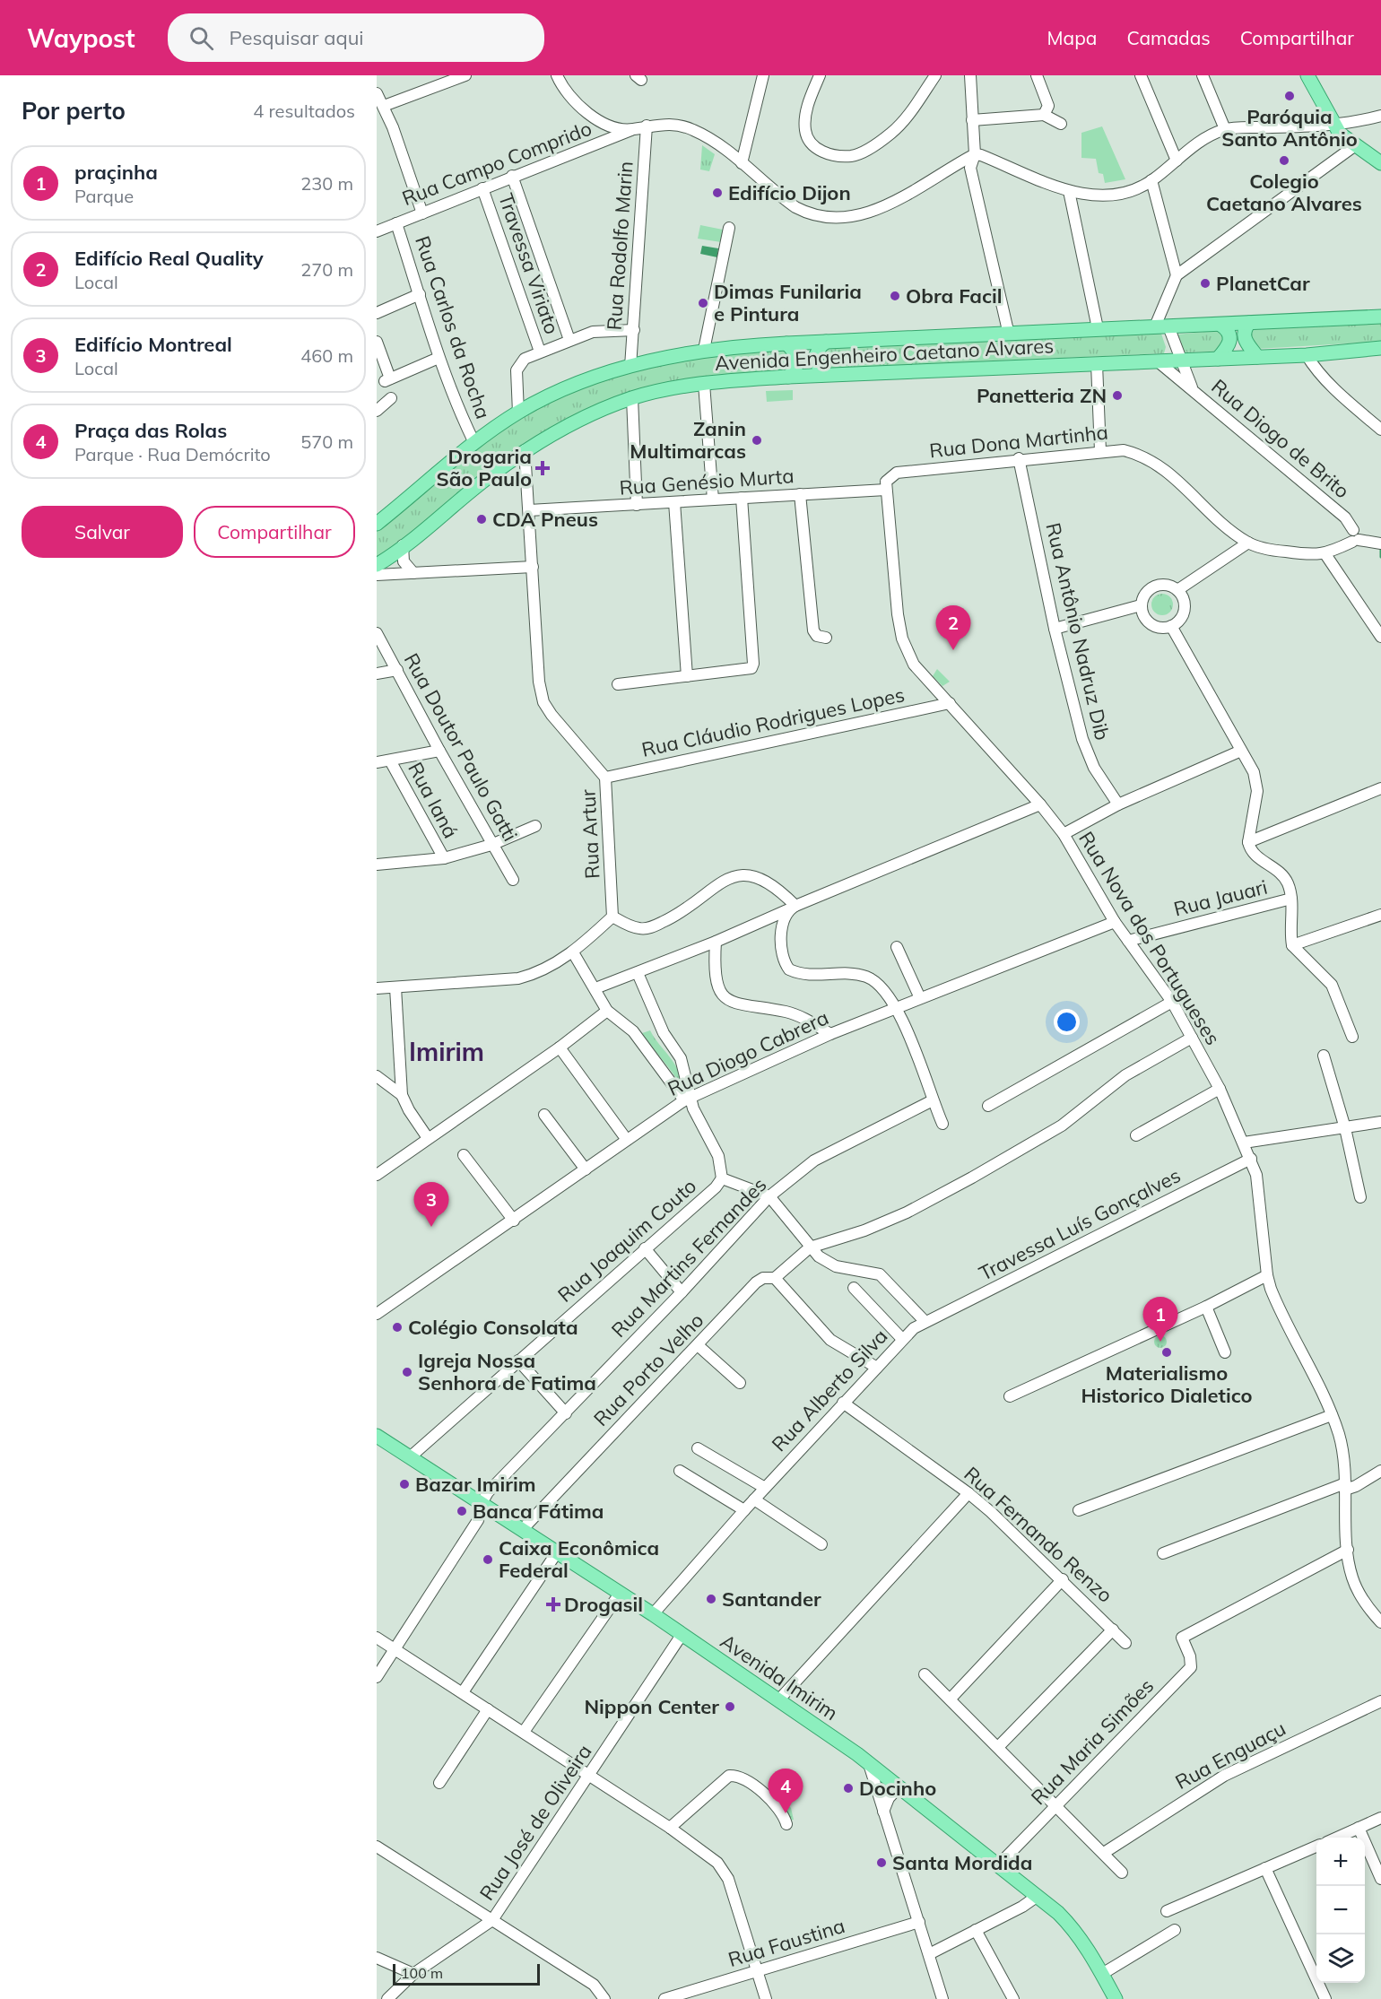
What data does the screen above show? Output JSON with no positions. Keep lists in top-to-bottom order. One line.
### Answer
{"streets":{"main road":["Avenida Engenheiro Caetano Alvares","Avenida Imirim"],"street":["Rua Campo Comprido","Rua Rodolfo Marin","Travessa Viriato","Rua Carlos da Rocha","Rua Diogo de Brito","Rua Dona Martinha","Rua Genésio Murta","Rua Antônio Nadruz Dib","Rua Cláudio Rodrigues Lopes","Rua Doutor Paulo Gatti","Rua Ianá","Rua Artur","Rua Jauari","Rua Nova dos Portugueses","Rua Diogo Cabrera","Travessa Luís Gonçalves","Rua Joaquim Couto","Rua Martins Fernandes","Rua Porto Velho","Rua Alberto Silva","Rua Fernando Renzo","Rua Maria Simões","Rua Enguaçu","Rua José de Oliveira","Rua Faustina"]},"crossings":[["Rua Campo Comprido","Rua Rodolfo Marin"],["Rua Campo Comprido","Travessa Viriato"],["Rua Campo Comprido","Rua Carlos da Rocha"],["Rua Rodolfo Marin","Avenida Engenheiro Caetano Alvares"],["Rua Carlos da Rocha","Avenida Engenheiro Caetano Alvares"],["Avenida Engenheiro Caetano Alvares","Rua Diogo de Brito"],["Avenida Engenheiro Caetano Alvares","Rua Artur"],["Rua Dona Martinha","Rua Genésio Murta"],["Rua Dona Martinha","Rua Antônio Nadruz Dib"],["Rua Dona Martinha","Rua Nova dos Portugueses"],["Rua Genésio Murta","Rua Artur"],["Rua Genésio Murta","Rua Nova dos Portugueses"],["Rua Cláudio Rodrigues Lopes","Rua Artur"],["Rua Cláudio Rodrigues Lopes","Rua Nova dos Portugueses"],["Rua Jauari","Rua Nova dos Portugueses"],["Rua Nova dos Portugueses","Rua Diogo Cabrera"],["Rua Nova dos Portugueses","Travessa Luís Gonçalves"],["Rua Nova dos Portugueses","Rua Maria Simões"],["Travessa Luís Gonçalves","Rua Alberto Silva"],["Rua Joaquim Couto","Avenida Imirim"],["Rua Martins Fernandes","Avenida Imirim"],["Rua Porto Velho","Avenida Imirim"],["Rua Alberto Silva","Rua Fernando Renzo"],["Rua Alberto Silva","Avenida Imirim"],["Avenida Imirim","Rua Maria Simões"],["Avenida Imirim","Rua José de Oliveira"]],"districts":["Imirim"],"places":{"other":["Paróquia Santo Antônio","Colegio Caetano Alvares","Edifício Dijon","PlanetCar","Obra Facil","Dimas Funilaria e Pintura","Panetteria ZN","Zanin Multimarcas","CDA Pneus","Colégio Consolata","Materialismo Historico Dialetico","Igreja Nossa Senhora de Fatima","Bazar Imirim","Banca Fátima","Caixa Econômica Federal","Santander","Nippon Center","Docinho","Santa Mordida"],"health":["Drogaria São Paulo","Drogasil"]},"scale_bar":"100 m","page":{"header":"Waypost","search":"Pesquisar aqui","nav":["Mapa","Camadas","Compartilhar"],"heading":["Por perto","4 resultados"],"list":[{"mark":"1","name":"praçinha","note":"Parque","value":"230 m"},{"mark":"2","name":"Edifício Real Quality","note":"Local","value":"270 m"},{"mark":"3","name":"Edifício Montreal","note":"Local","value":"460 m"},{"mark":"4","name":"Praça das Rolas","note":"Parque · Rua Demócrito","value":"570 m"}],"buttons":["Salvar","Compartilhar"],"pins":["2","3","1","4"],"map_buttons":["+","−"],"scale":"100 m"}}
